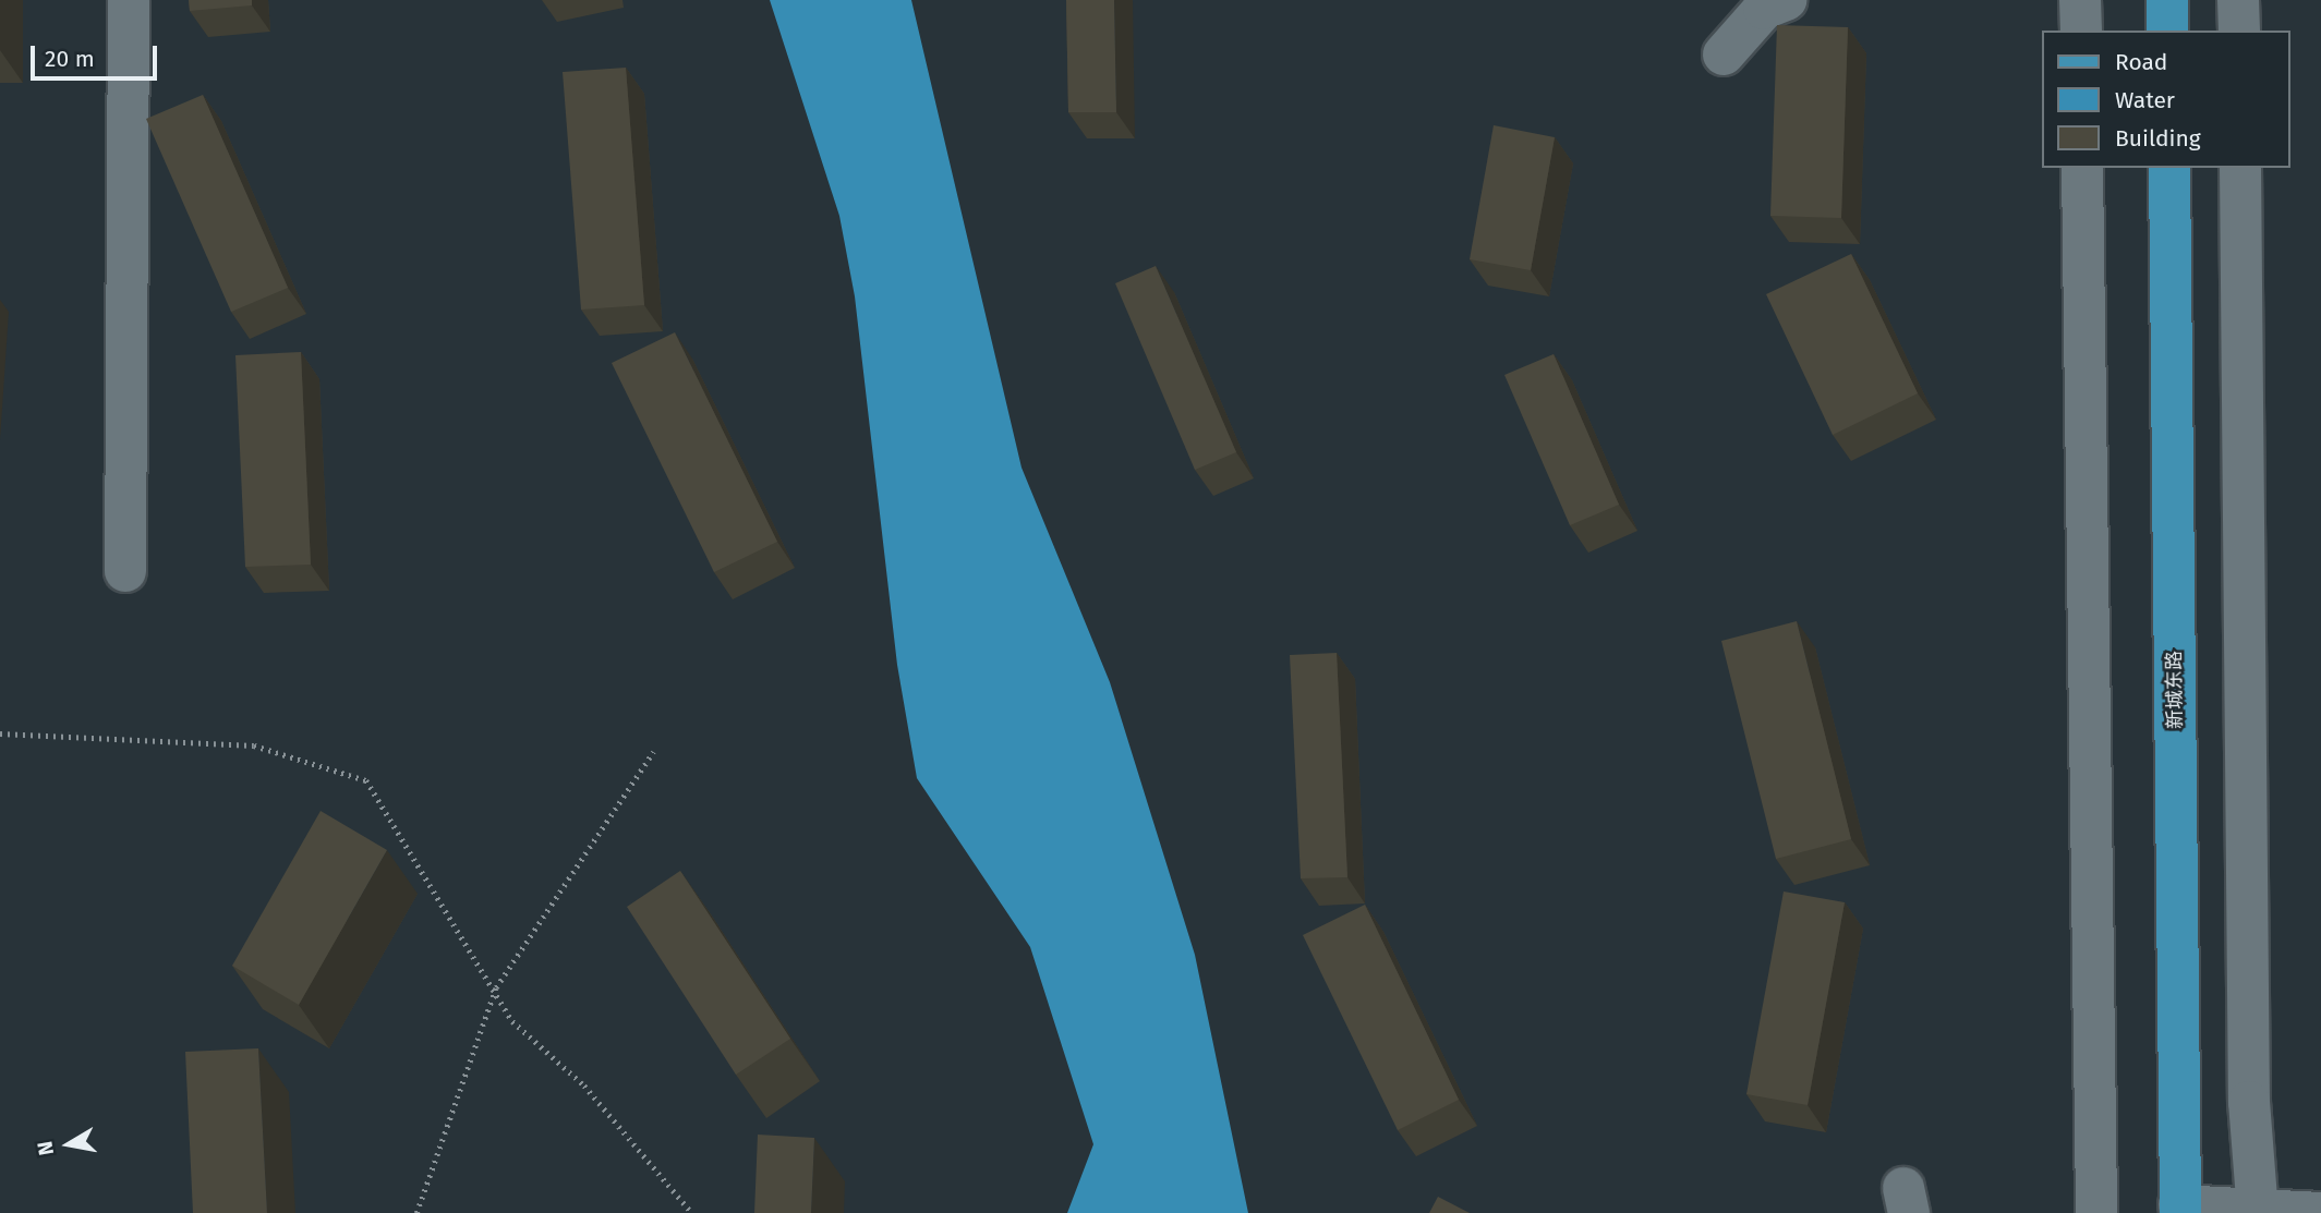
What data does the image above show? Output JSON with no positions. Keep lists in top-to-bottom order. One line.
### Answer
{"streets":{"main road":["新城东路"]},"legend":["Road","Water","Building"],"scale_bar":"20 m","north":"left"}
